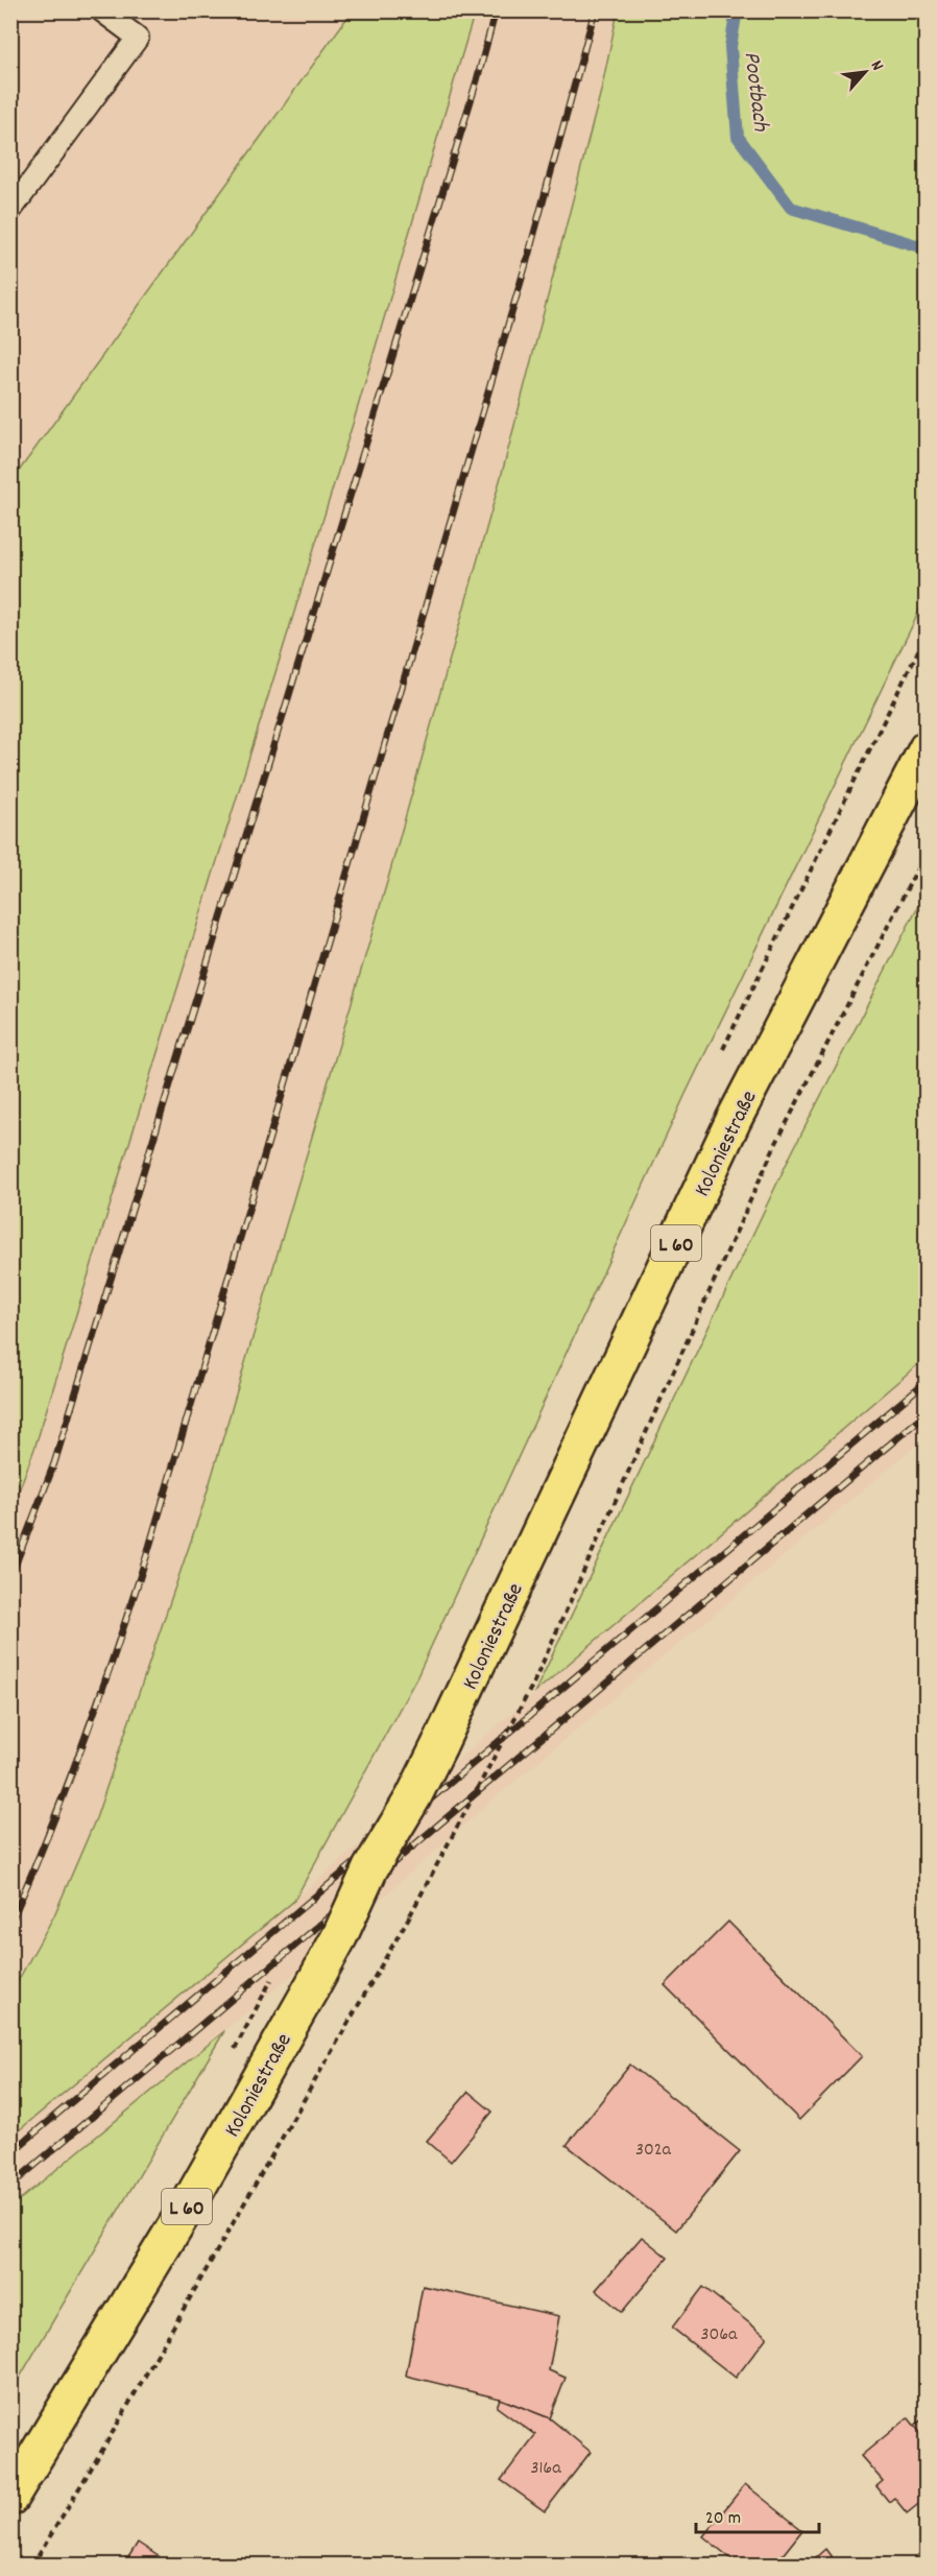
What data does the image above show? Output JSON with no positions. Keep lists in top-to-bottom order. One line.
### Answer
{"streets":{"main road":["Koloniestraße","L 60"]},"water":["Pootbach"],"house_numbers":["302a","306a","316a"],"scale_bar":"20 m","north":"top right"}
